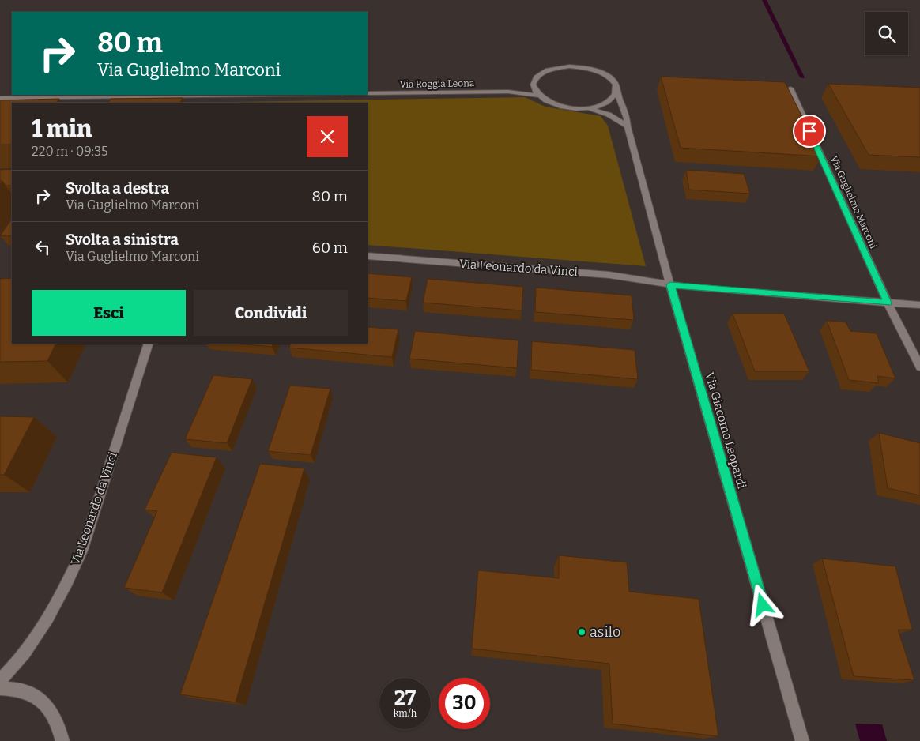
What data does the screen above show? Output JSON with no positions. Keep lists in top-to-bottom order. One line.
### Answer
{"streets":{"street":["Via Roggia Leona","Via Guglielmo Marconi","Via Leonardo da Vinci","Via Giacomo Leopardi"]},"crossings":[["Via Roggia Leona","Via Giacomo Leopardi"],["Via Leonardo da Vinci","Via Giacomo Leopardi"]],"places":["asilo"],"page":{"turn":["80 m","Via Guglielmo Marconi"],"heading":["1 min","220 m · 09:35"],"list":[{"name":"Svolta a destra","note":"Via Guglielmo Marconi","value":"80 m"},{"name":"Svolta a sinistra","note":"Via Guglielmo Marconi","value":"60 m"}],"buttons":["Esci","Condividi"],"speed":"27 km/h","limit":"30"}}
